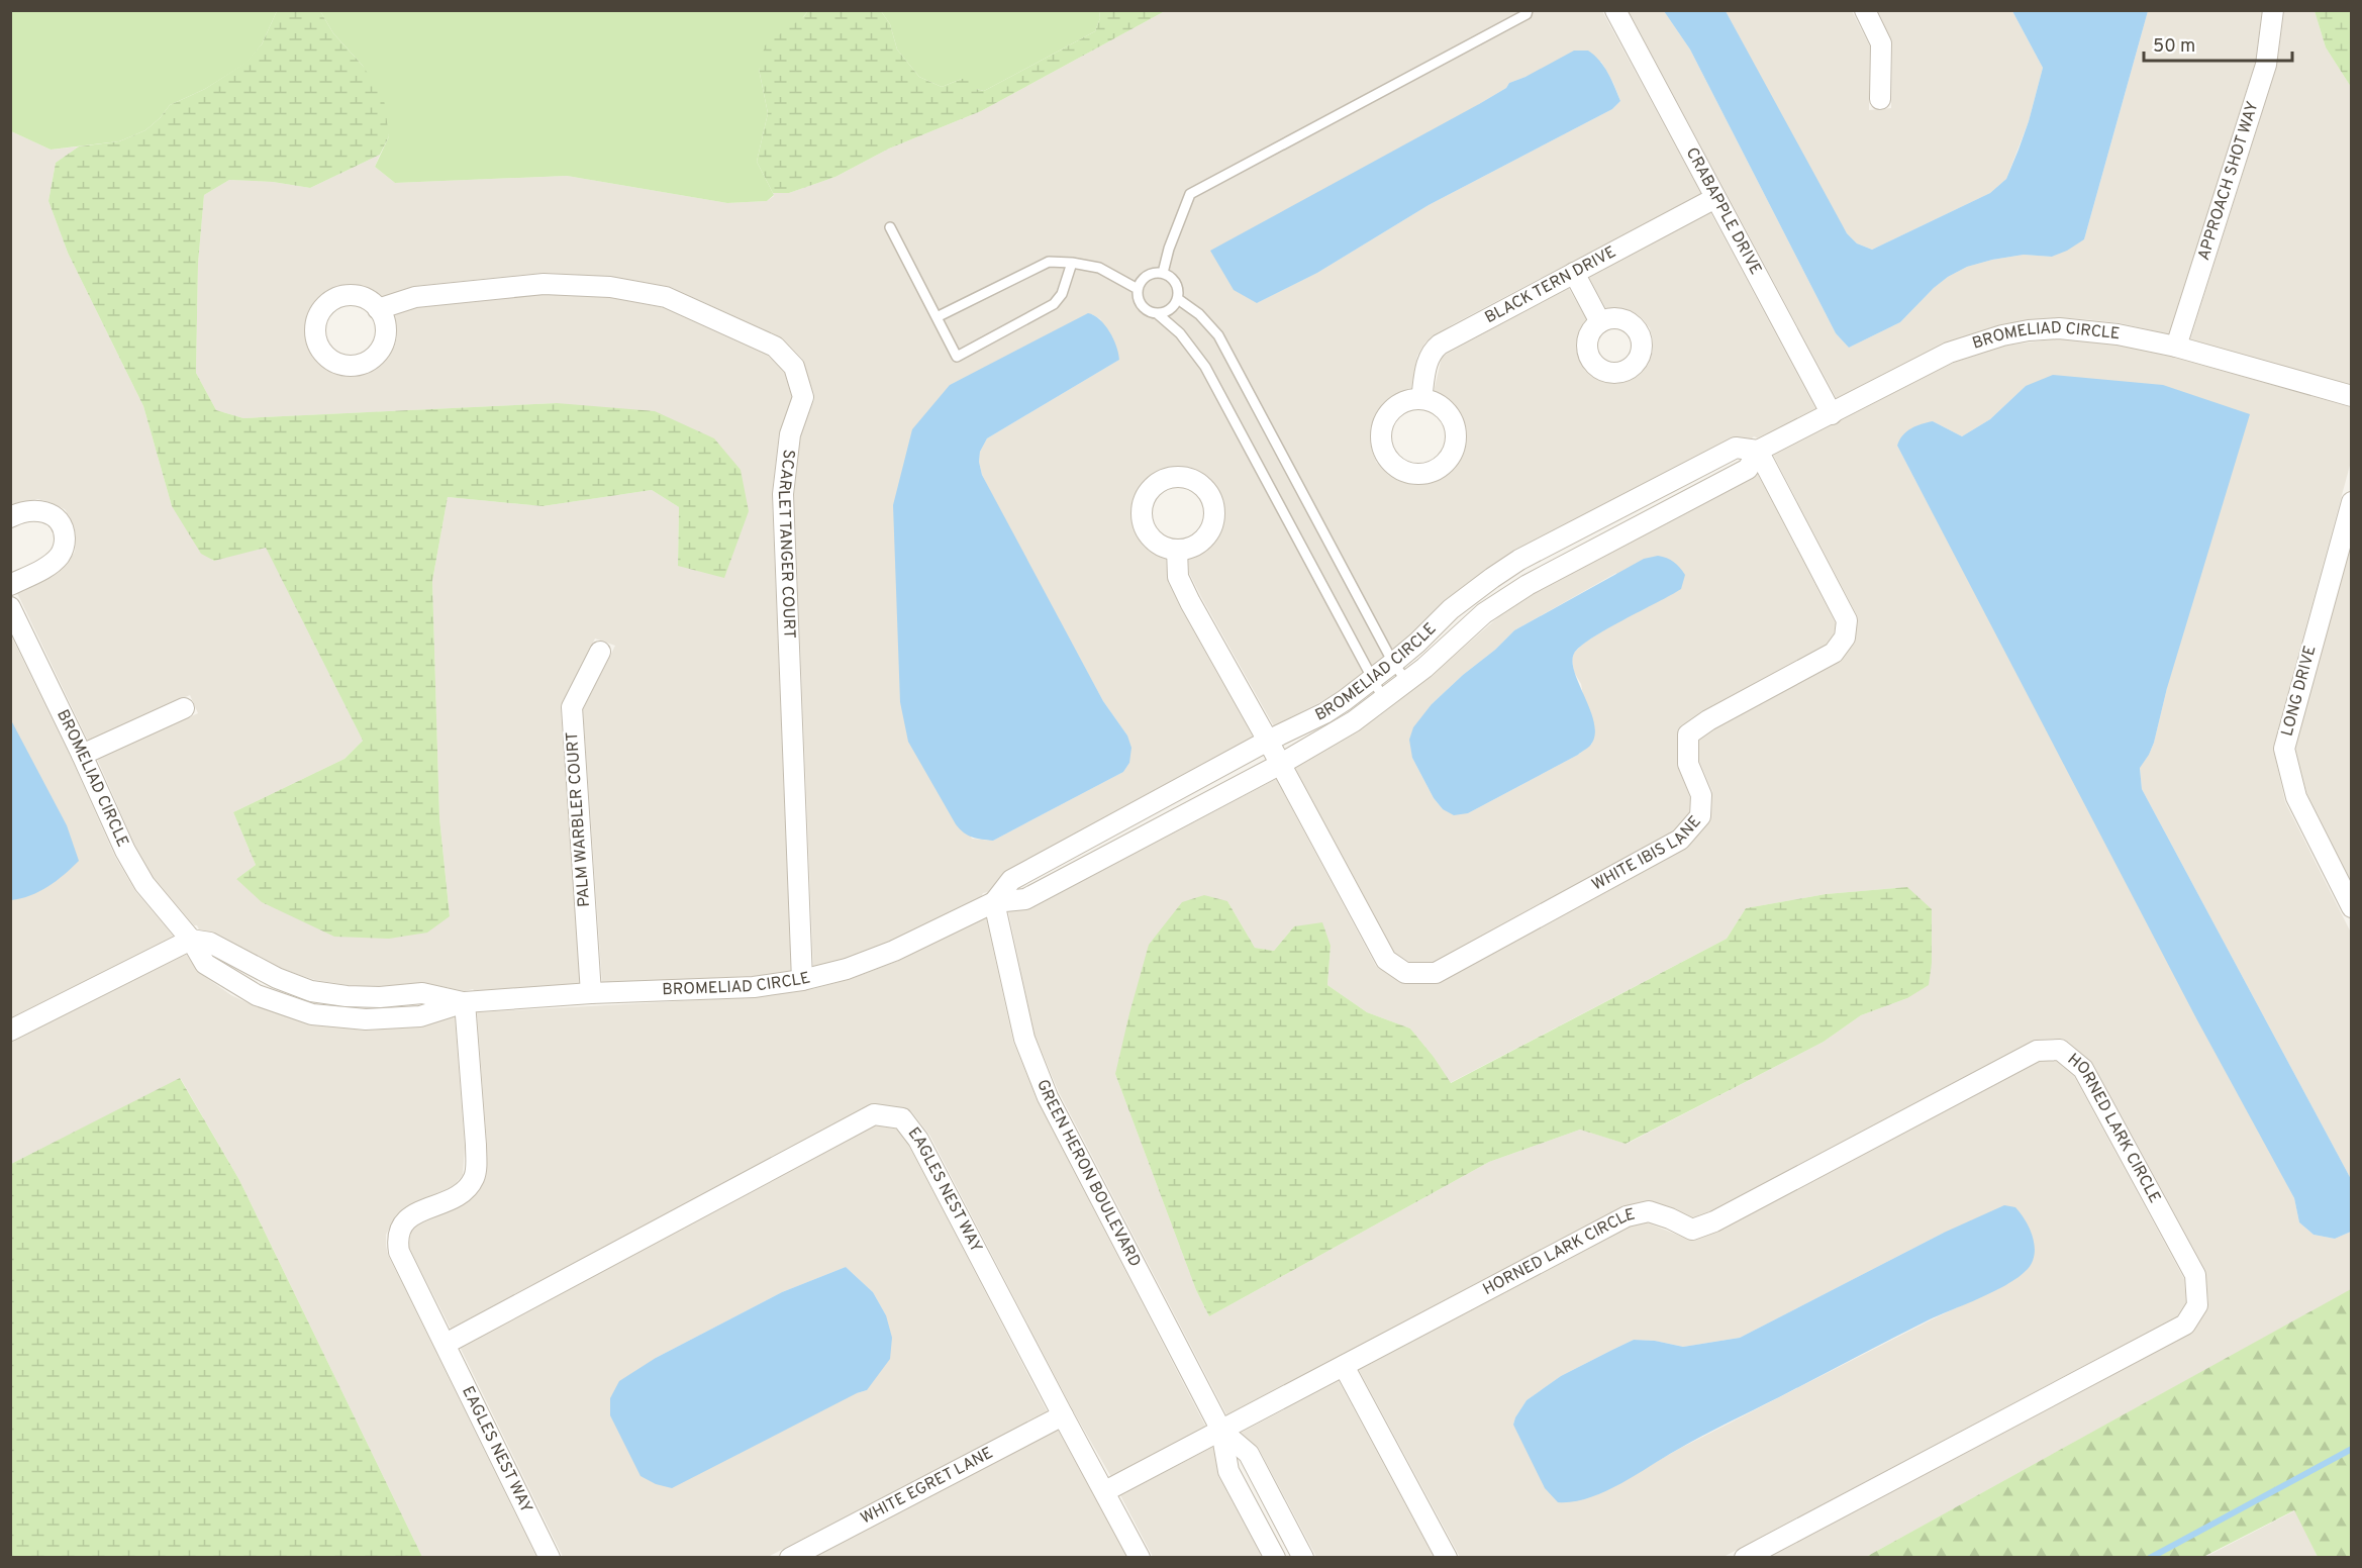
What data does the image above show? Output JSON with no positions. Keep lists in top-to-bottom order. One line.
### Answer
{"streets":{"street":["APPROACH SHOT WAY","CRABAPPLE DRIVE","BLACK TERN DRIVE","BROMELIAD CIRCLE","SCARLET TANGER COURT","LONG DRIVE","PALM WARBLER COURT","WHITE IBIS LANE","HORNED LARK CIRCLE","GREEN HERON BOULEVARD","EAGLES NEST WAY","WHITE EGRET LANE"]},"crossings":[["APPROACH SHOT WAY","BROMELIAD CIRCLE"],["CRABAPPLE DRIVE","BLACK TERN DRIVE"],["CRABAPPLE DRIVE","BROMELIAD CIRCLE"],["BROMELIAD CIRCLE","SCARLET TANGER COURT"],["BROMELIAD CIRCLE","PALM WARBLER COURT"],["BROMELIAD CIRCLE","WHITE IBIS LANE"],["BROMELIAD CIRCLE","GREEN HERON BOULEVARD"],["BROMELIAD CIRCLE","EAGLES NEST WAY"],["HORNED LARK CIRCLE","GREEN HERON BOULEVARD"],["HORNED LARK CIRCLE","EAGLES NEST WAY"],["EAGLES NEST WAY","WHITE EGRET LANE"]],"scale_bar":"50 m"}
